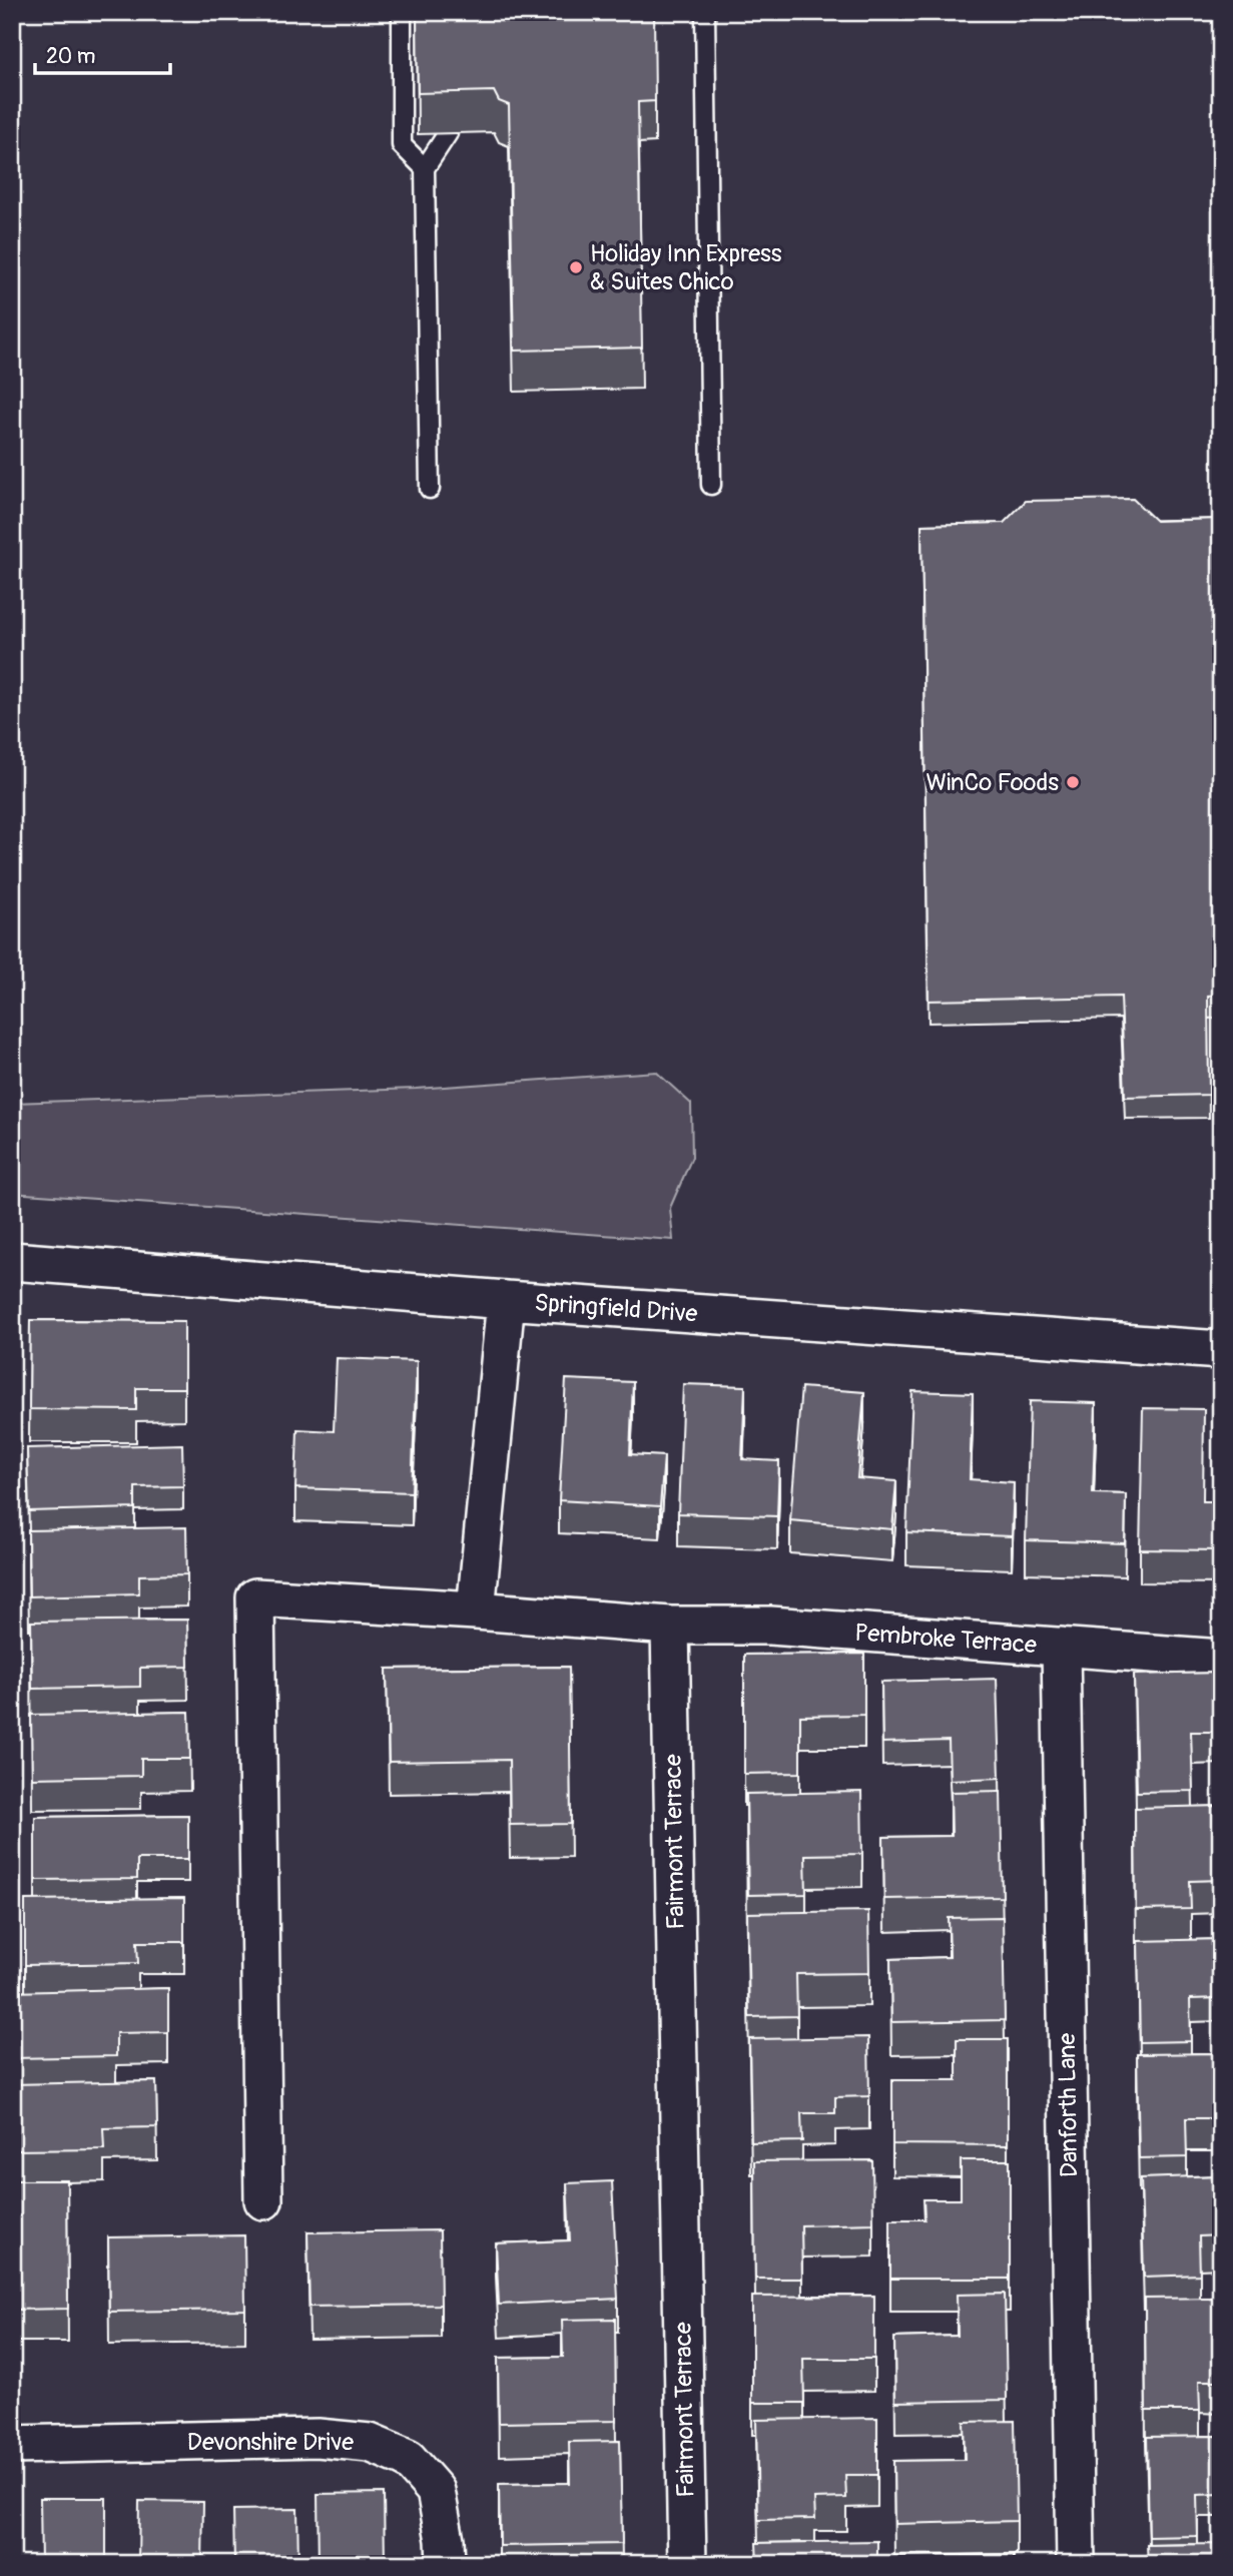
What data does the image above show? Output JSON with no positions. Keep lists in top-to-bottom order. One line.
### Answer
{"streets":{"street":["Springfield Drive","Pembroke Terrace","Fairmont Terrace","Danforth Lane","Devonshire Drive"]},"crossings":[["Pembroke Terrace","Fairmont Terrace"],["Pembroke Terrace","Danforth Lane"]],"places":["Holiday Inn Express & Suites Chico","WinCo Foods"],"scale_bar":"20 m"}
